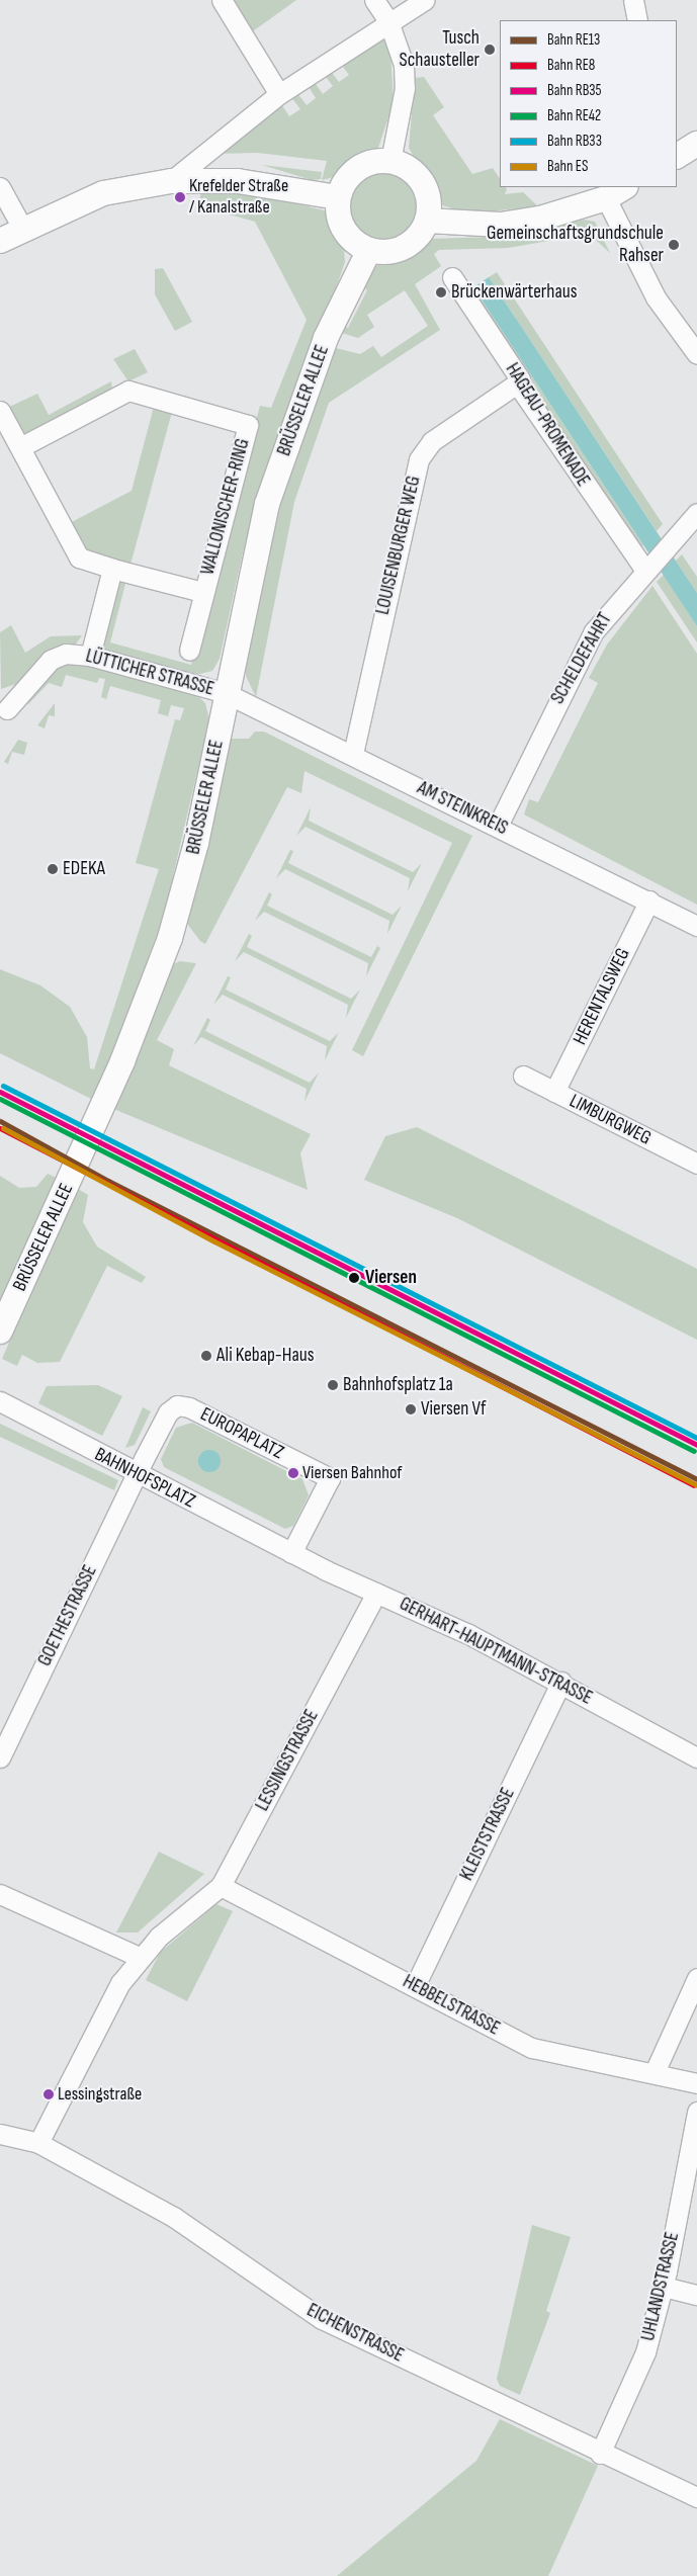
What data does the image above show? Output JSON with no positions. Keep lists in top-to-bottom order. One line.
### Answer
{"streets":{"main road":["BRÜSSELER ALLEE"],"street":["HAGEAU-PROMENADE","WALLONISCHER-RING","LOUISENBURGER WEG","SCHELDEFAHRT","LÜTTICHER STRASSE","AM STEINKREIS","HERENTALSWEG","LIMBURGWEG","EUROPAPLATZ","BAHNHOFSPLATZ","GOETHESTRASSE","GERHART-HAUPTMANN-STRASSE","LESSINGSTRASSE","KLEISTSTRASSE","HEBBELSTRASSE","UHLANDSTRASSE","EICHENSTRASSE"]},"crossings":[["BRÜSSELER ALLEE","LÜTTICHER STRASSE"],["BRÜSSELER ALLEE","AM STEINKREIS"],["HAGEAU-PROMENADE","LOUISENBURGER WEG"],["HAGEAU-PROMENADE","SCHELDEFAHRT"],["LOUISENBURGER WEG","AM STEINKREIS"],["SCHELDEFAHRT","AM STEINKREIS"],["LÜTTICHER STRASSE","AM STEINKREIS"],["AM STEINKREIS","HERENTALSWEG"],["HERENTALSWEG","LIMBURGWEG"],["EUROPAPLATZ","BAHNHOFSPLATZ"],["EUROPAPLATZ","GOETHESTRASSE"],["EUROPAPLATZ","GERHART-HAUPTMANN-STRASSE"],["BAHNHOFSPLATZ","GOETHESTRASSE"],["BAHNHOFSPLATZ","GERHART-HAUPTMANN-STRASSE"],["GERHART-HAUPTMANN-STRASSE","LESSINGSTRASSE"],["GERHART-HAUPTMANN-STRASSE","KLEISTSTRASSE"],["LESSINGSTRASSE","HEBBELSTRASSE"],["LESSINGSTRASSE","EICHENSTRASSE"],["KLEISTSTRASSE","HEBBELSTRASSE"],["UHLANDSTRASSE","EICHENSTRASSE"]],"places":["Tusch Schausteller","Krefelder Straße / Kanalstraße","Gemeinschaftsgrundschule Rahser","Brückenwärterhaus","EDEKA","Viersen","Ali Kebap-Haus","Bahnhofsplatz 1a","Viersen Vf","Viersen Bahnhof","Lessingstraße"],"lines":["rail line RB33","rail line RB35","rail line RE42","rail line RE13","rail line RE8","rail line ES"],"legend":["Bahn RE13","Bahn RE8","Bahn RB35","Bahn RE42","Bahn RB33","Bahn ES"]}
